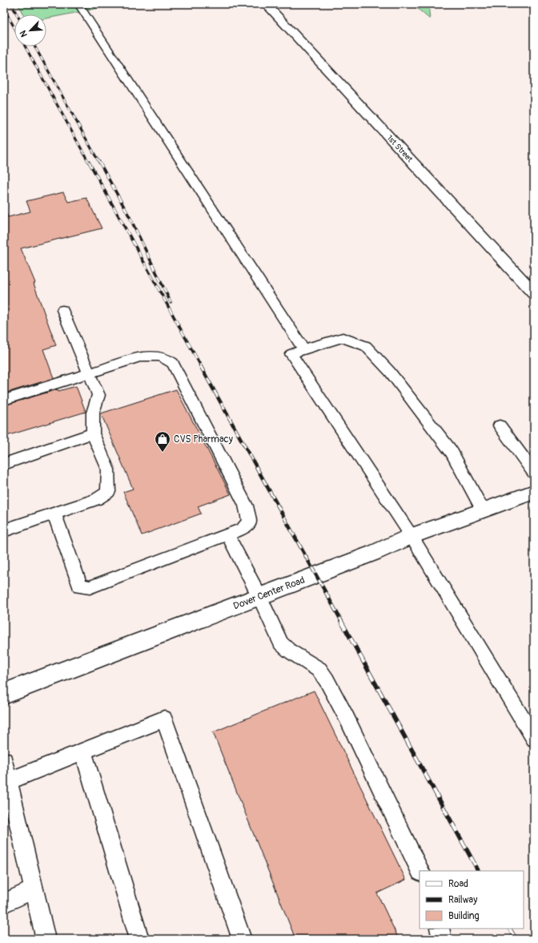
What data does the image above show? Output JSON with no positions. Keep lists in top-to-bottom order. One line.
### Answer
{"streets":{"street":["1st Street","Dover Center Road"]},"places":{"shop":["CVS Pharmacy"]},"legend":["Road","Railway","Building"],"north":"bottom left"}
